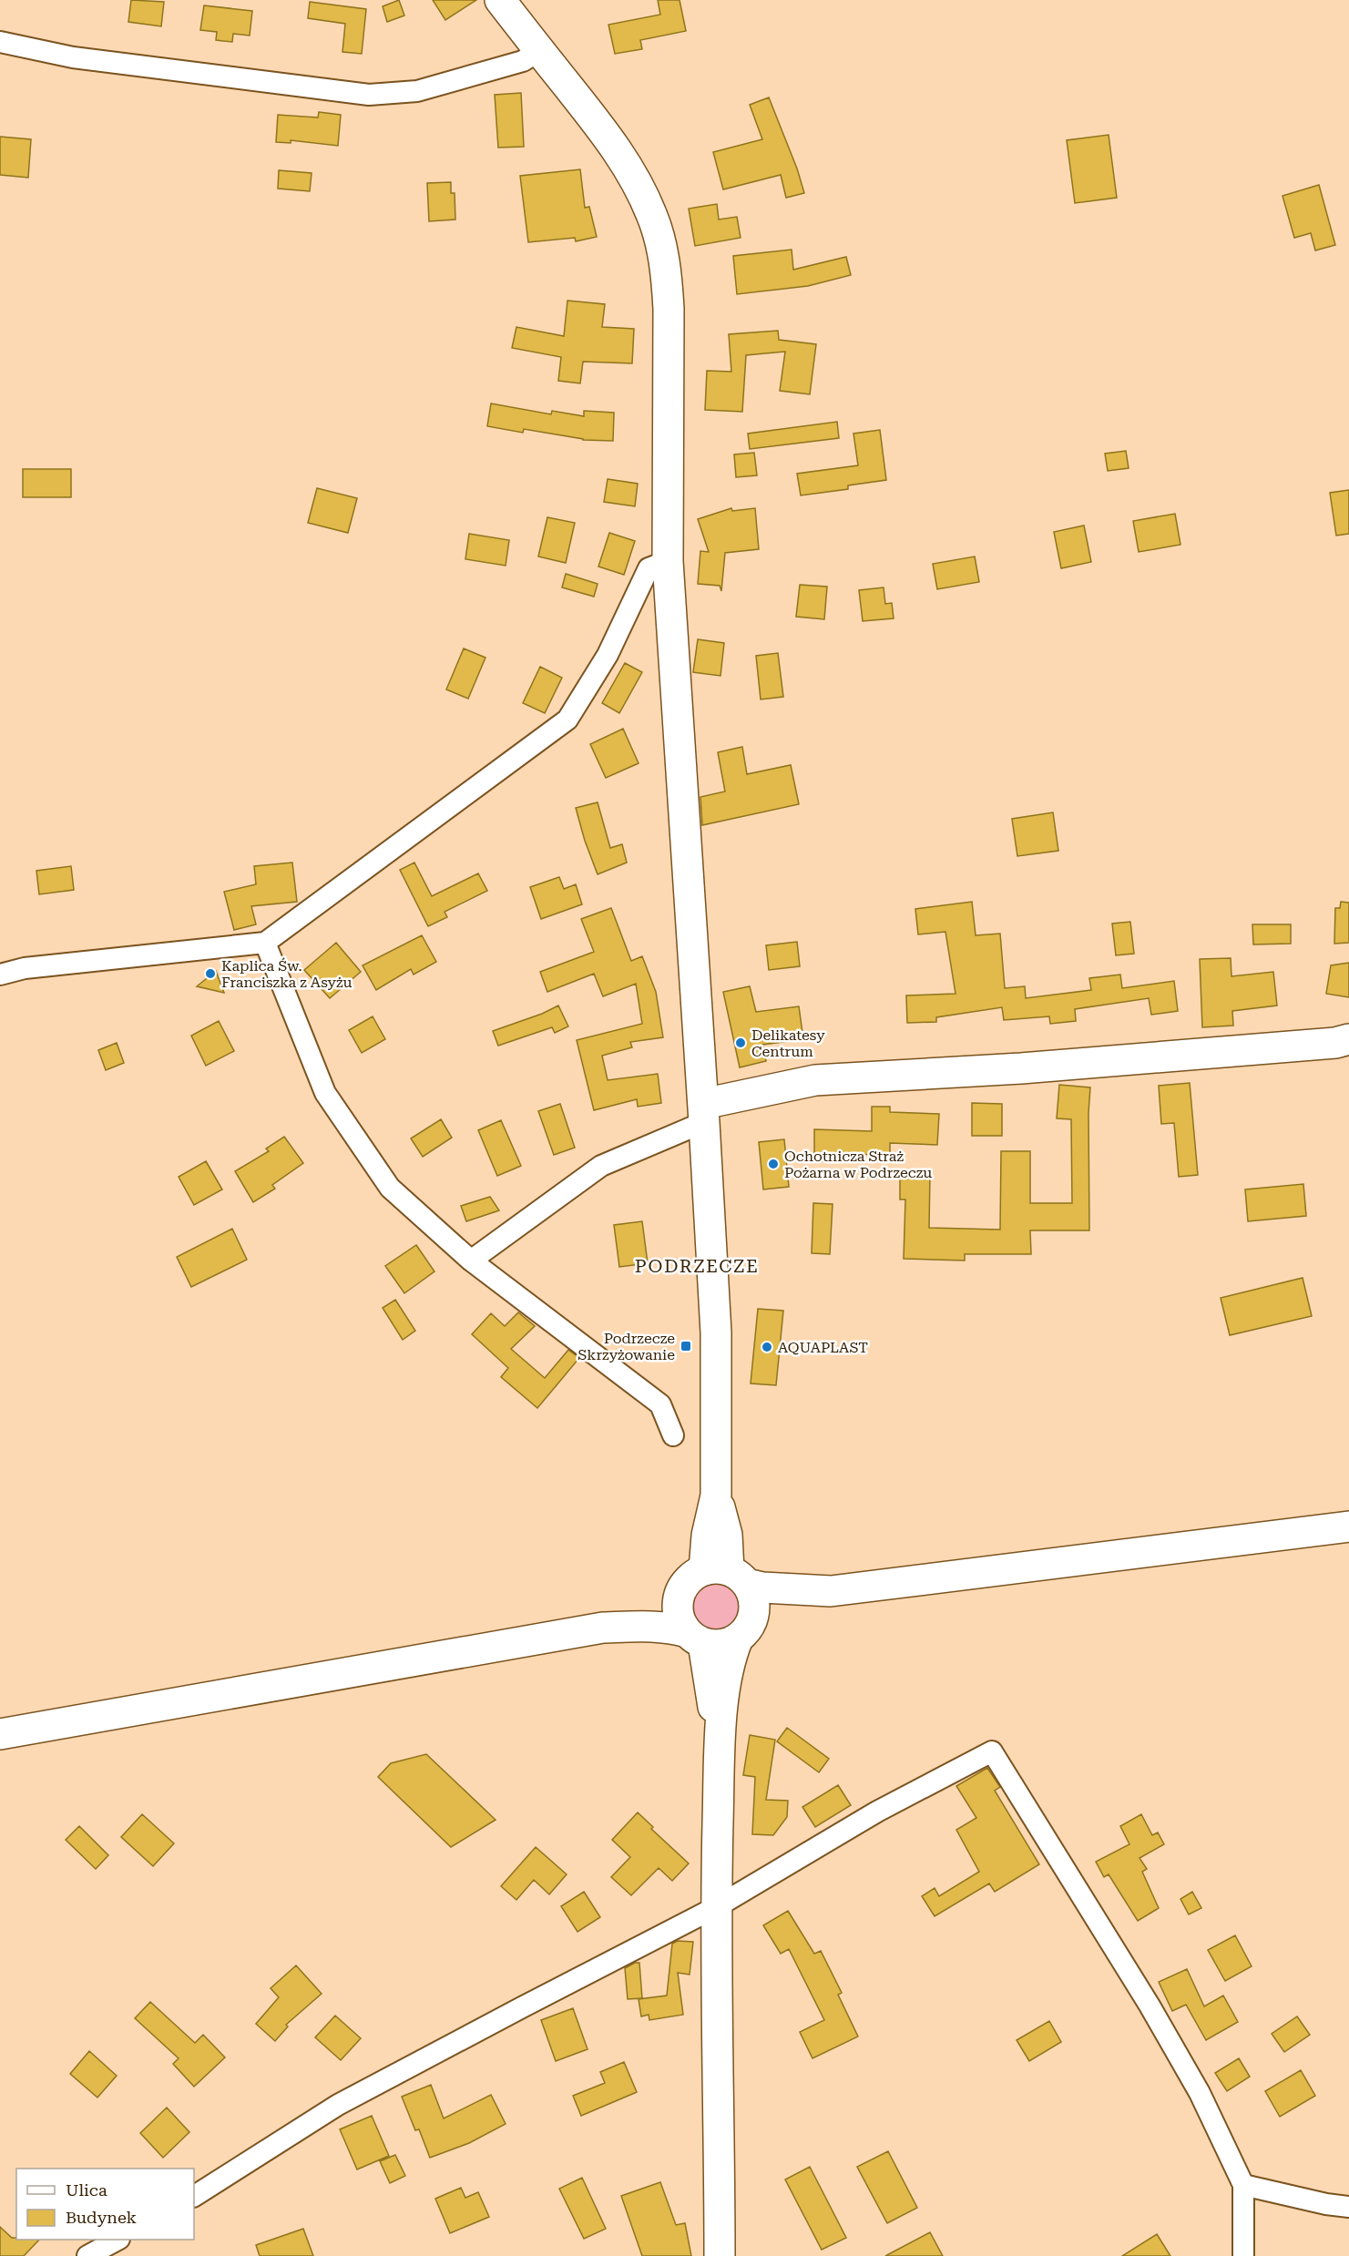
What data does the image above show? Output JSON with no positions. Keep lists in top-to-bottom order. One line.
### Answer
{"districts":["PODRZECZE"],"places":{"other":["Kaplica Św. Franciszka z Asyżu","Delikatesy Centrum","Ochotnicza Straż Pożarna w Podrzeczu","AQUAPLAST"],"transit":["Podrzecze Skrzyżowanie"]},"legend":["Ulica","Budynek"]}
